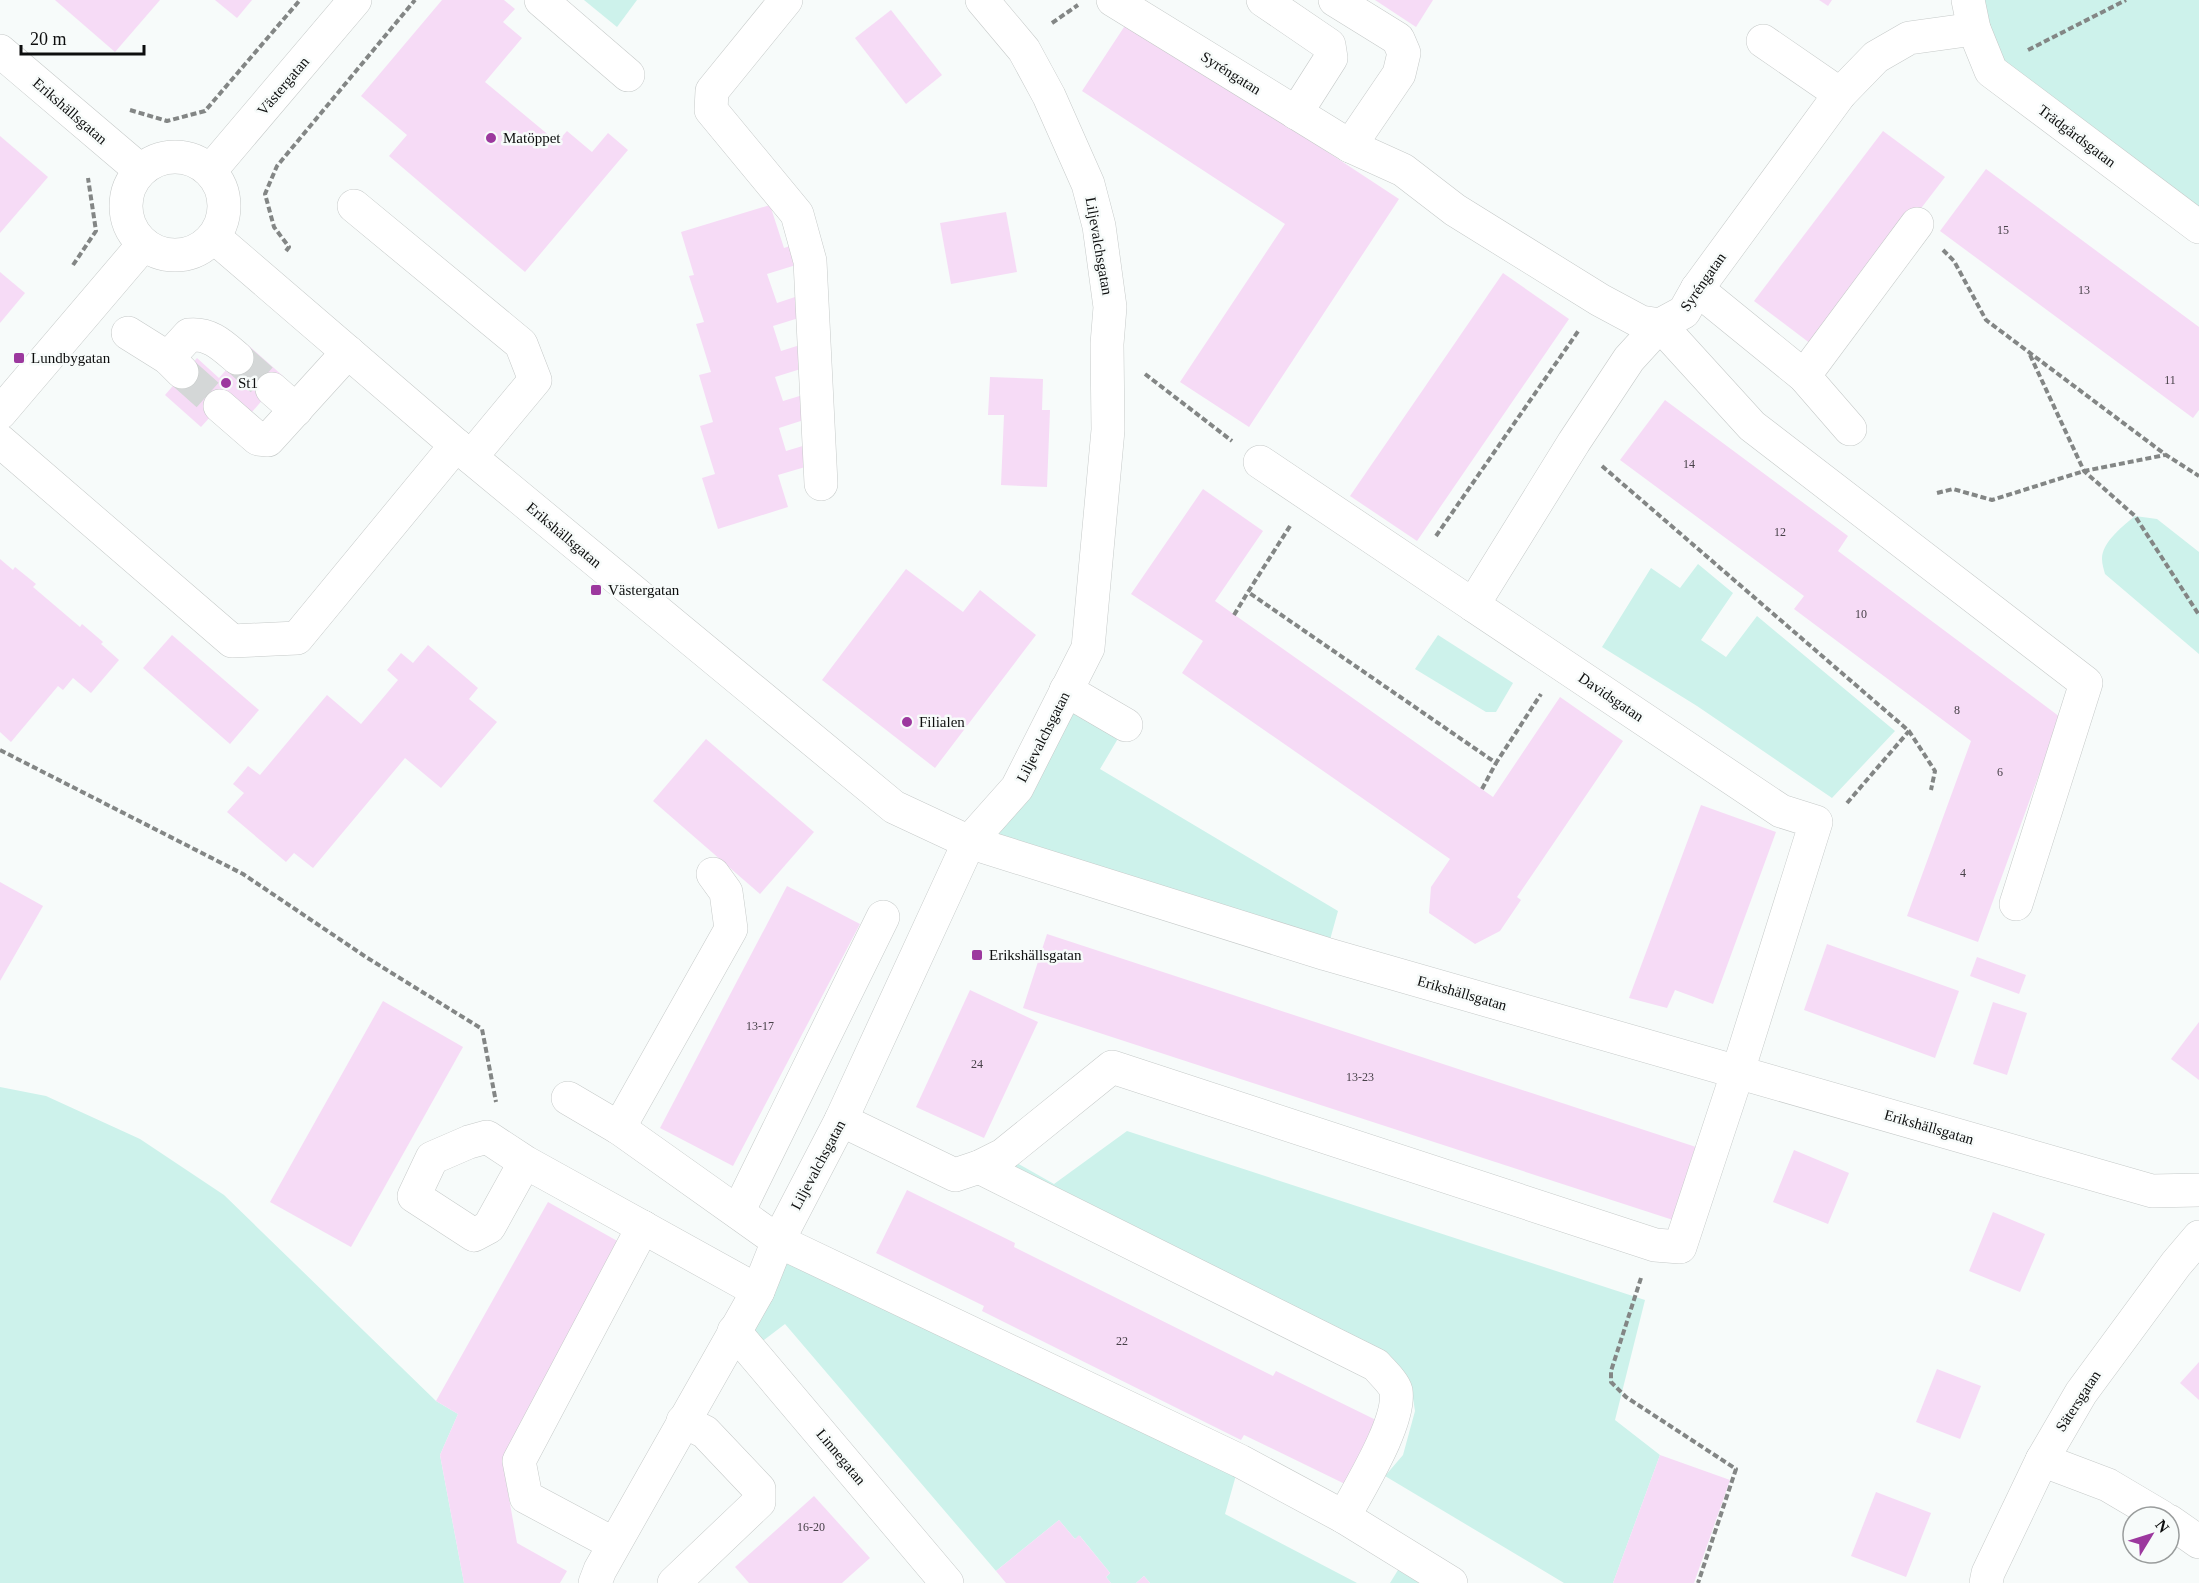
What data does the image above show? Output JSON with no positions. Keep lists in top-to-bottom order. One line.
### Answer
{"streets":{"street":["Syréngatan","Västergatan","Erikshällsgatan","Trädgårdsgatan","Liljevalchsgatan","Davidsgatan","Sätersgatan","Linnegatan"]},"crossings":[["Västergatan","Erikshällsgatan"],["Erikshällsgatan","Liljevalchsgatan"],["Liljevalchsgatan","Linnegatan"]],"places":{"other":["Matöppet","St1","Filialen"],"transit":["Lundbygatan","Västergatan","Erikshällsgatan"]},"house_numbers":["15","13","11","14","12","10","8","6","4","13-17","24","13-23","22","16-20"],"scale_bar":"20 m","north":"top right"}
